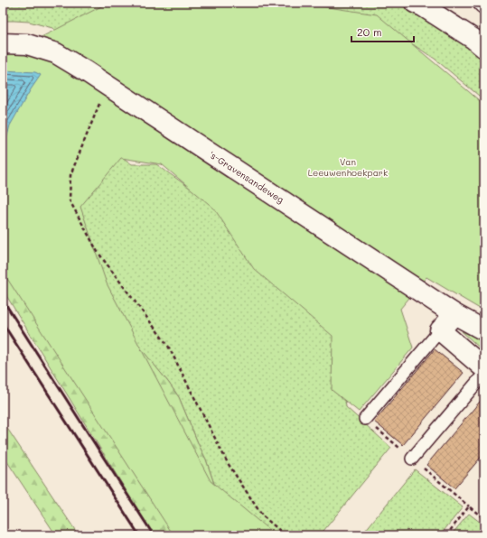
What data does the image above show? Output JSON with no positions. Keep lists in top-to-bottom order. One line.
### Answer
{"streets":{"street":["'s-Gravensandeweg"]},"parks":["Van Leeuwenhoekpark"],"scale_bar":"20 m"}
